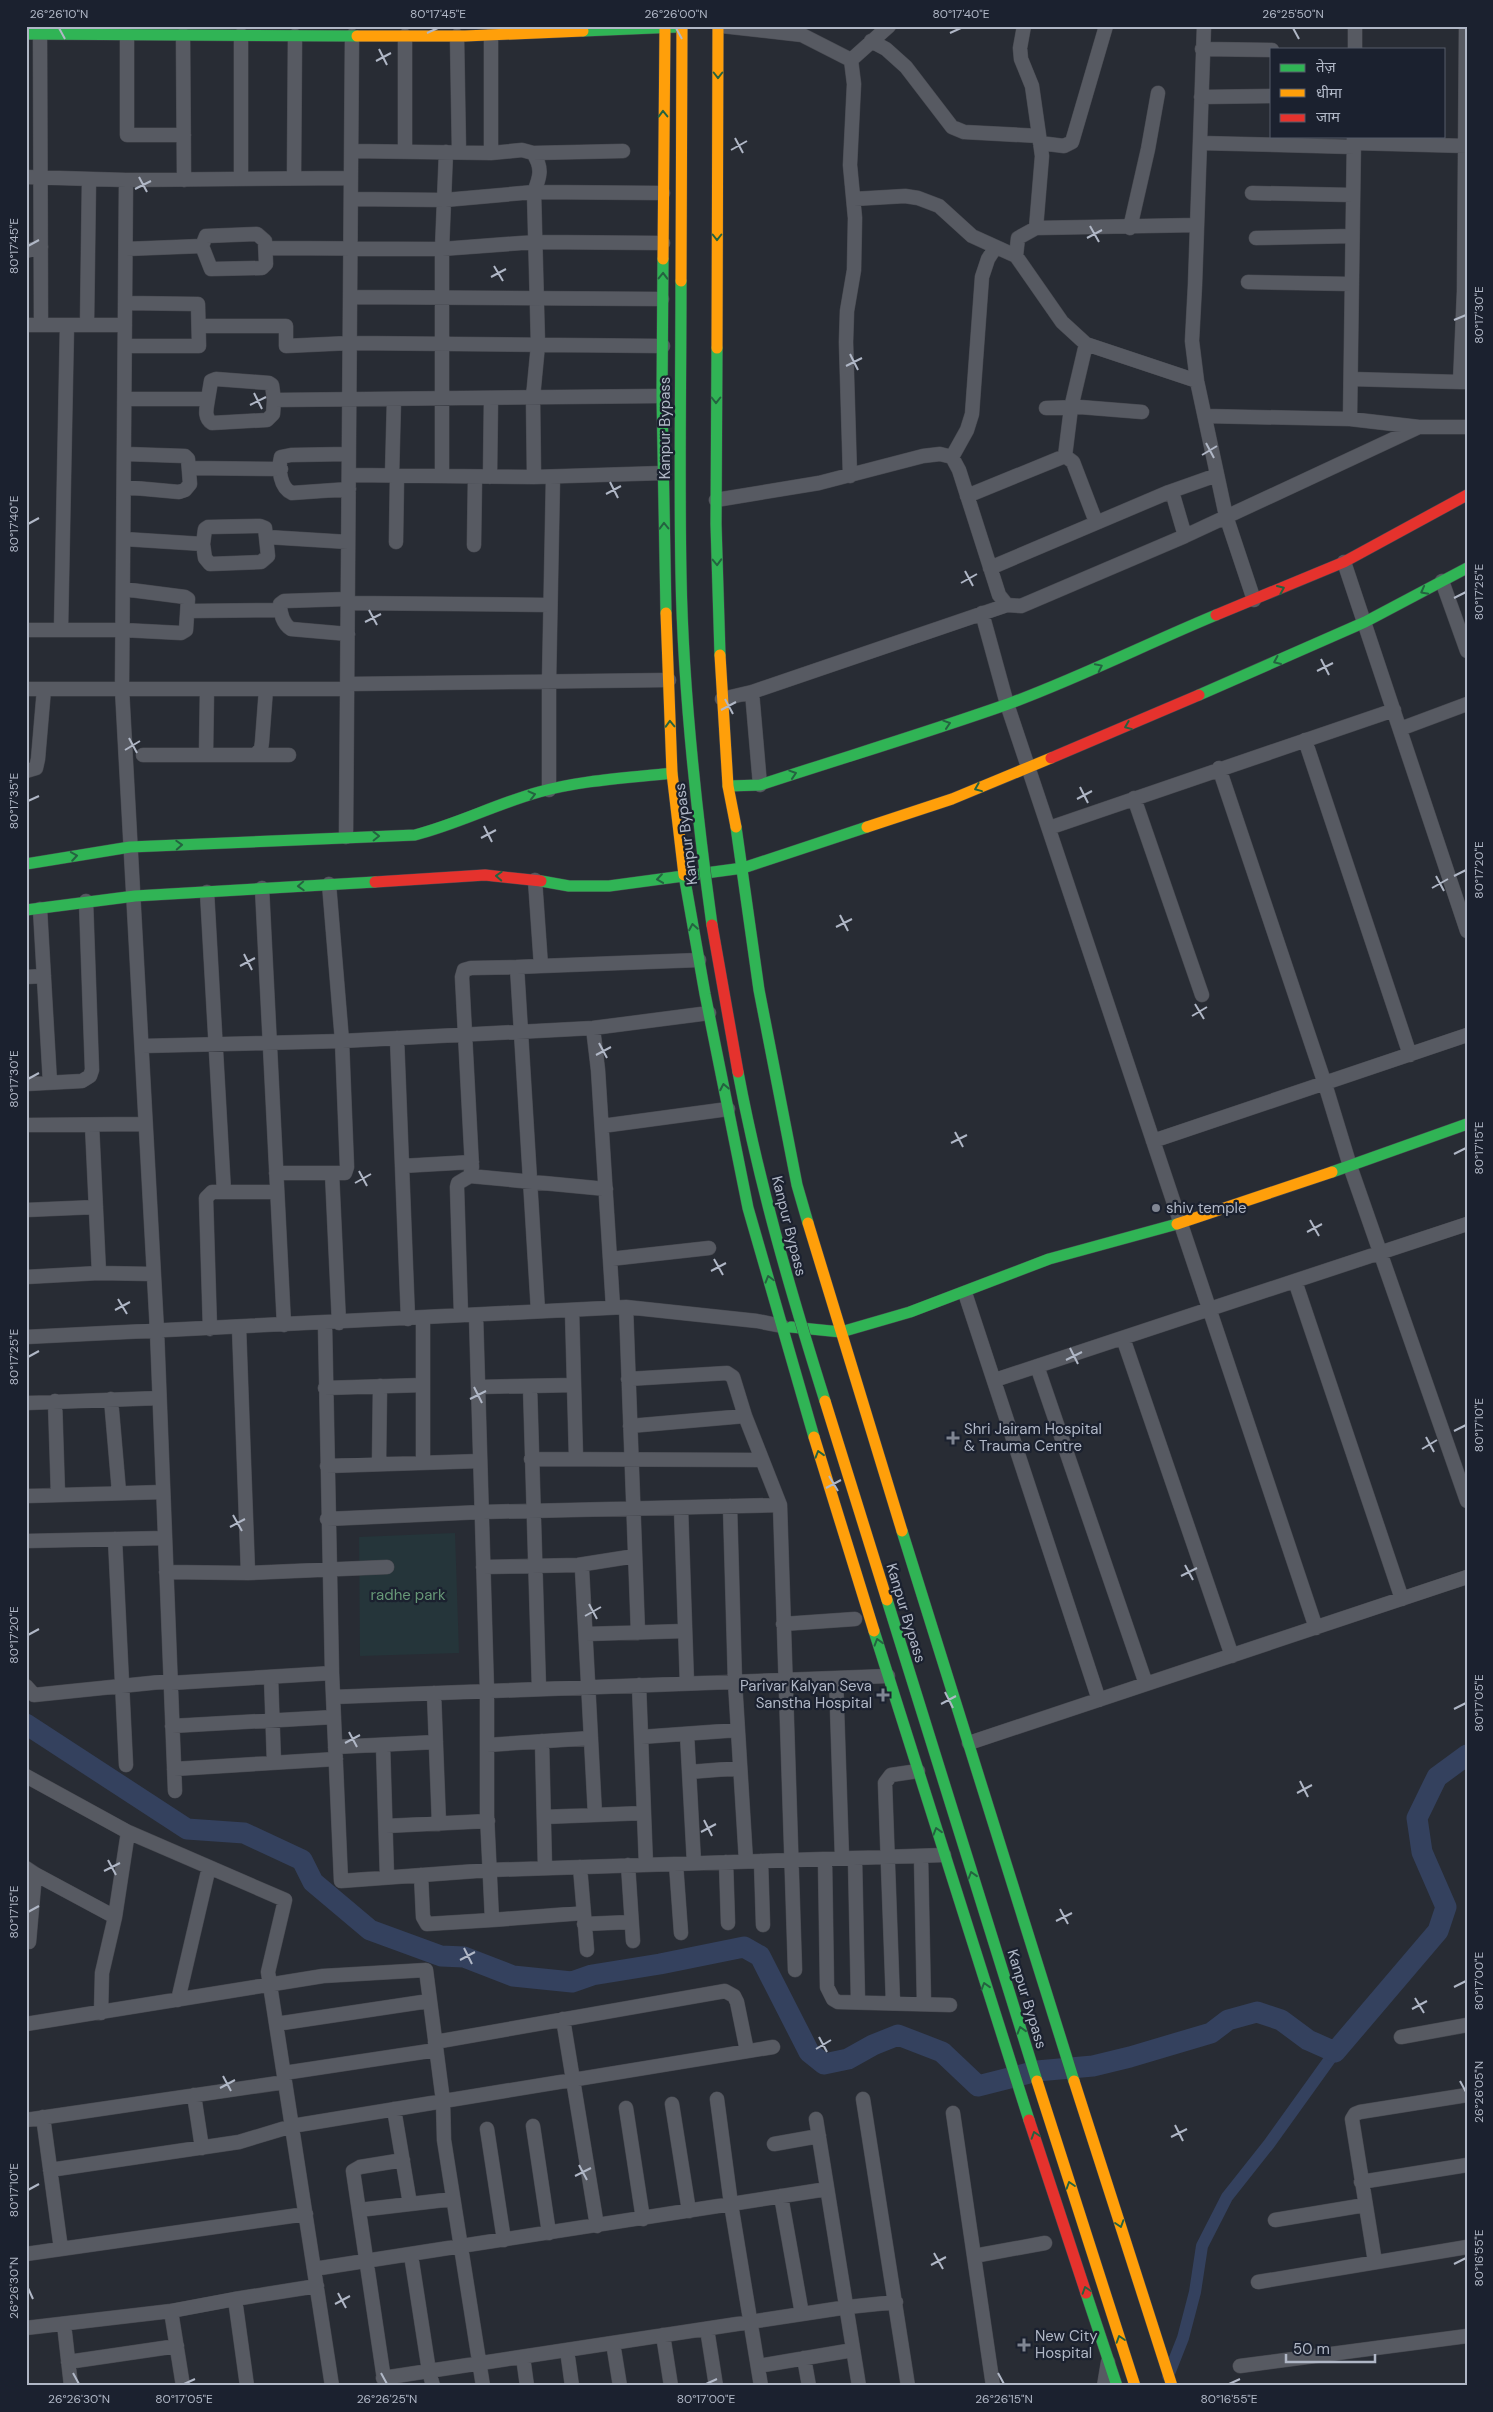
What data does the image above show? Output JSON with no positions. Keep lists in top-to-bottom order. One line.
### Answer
{"streets":{"main road":["Kanpur Bypass"]},"parks":["radhe park"],"places":{"other":["shiv temple"],"health":["Shri Jairam Hospital & Trauma Centre","Parivar Kalyan Seva Sanstha Hospital","New City Hospital"]},"legend":["तेज़","धीमा","जाम"],"scale_bar":"50 m","coordinates":["26°26'10\"N","80°17'45\"E","26°26'00\"N","80°17'40\"E","26°25'50\"N","80°17'30\"E","80°17'25\"E","80°17'35\"E","80°17'20\"E","80°17'15\"E","80°17'10\"E","80°17'05\"E","80°17'00\"E","26°26'05\"N","80°16'55\"E","26°26'30\"N","26°26'25\"N","26°26'15\"N"]}
